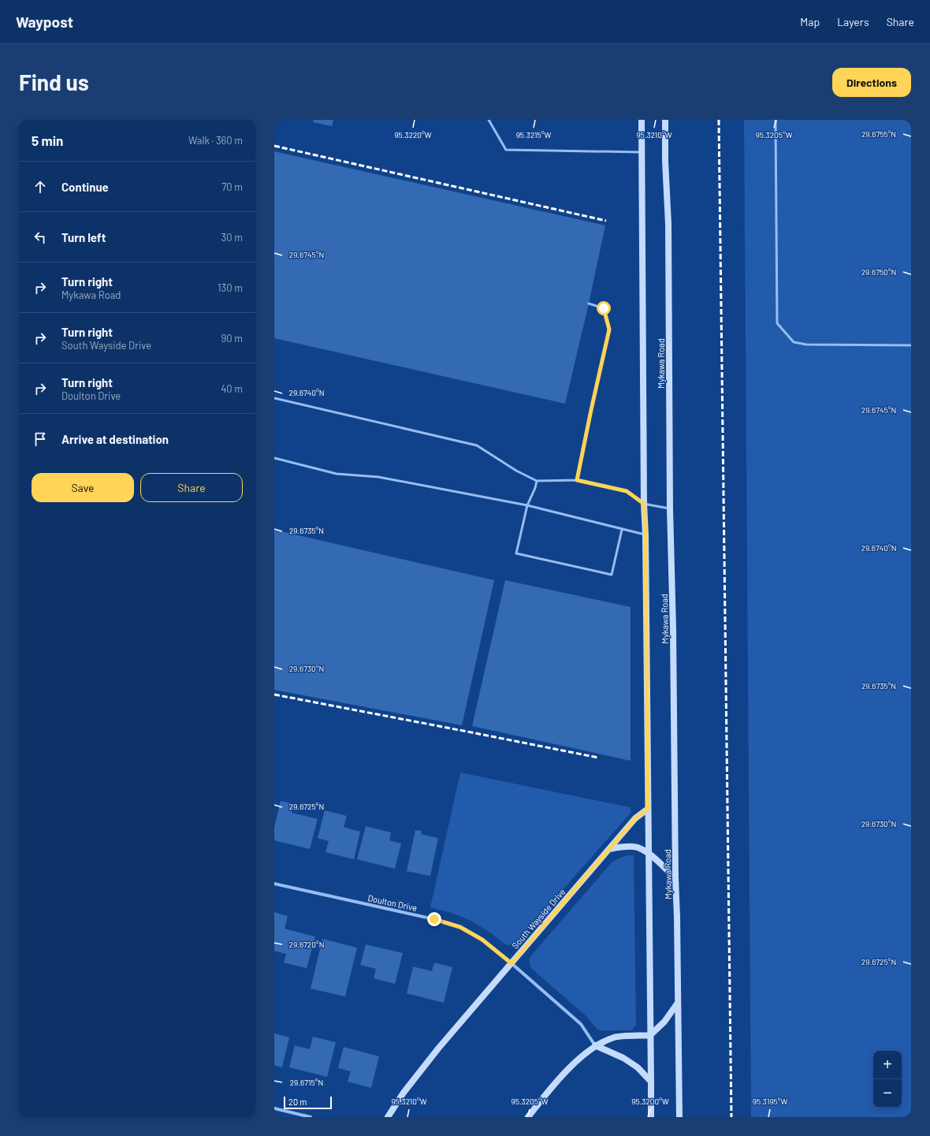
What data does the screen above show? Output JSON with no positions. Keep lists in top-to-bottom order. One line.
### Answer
{"streets":{"main road":["Mykawa Road","South Wayside Drive"],"street":["Doulton Drive"]},"crossings":[["Mykawa Road","South Wayside Drive"],["Doulton Drive","South Wayside Drive"]],"scale_bar":"20 m","page":{"header":"Waypost","nav":["Map","Layers","Share"],"buttons":["Directions",["Save","Share"]],"title":"Find us","heading":["5 min","Walk · 360 m"],"list":[["Continue","70 m"],["Turn left","30 m"],["Turn right","Mykawa Road","130 m"],["Turn right","South Wayside Drive","90 m"],["Turn right","Doulton Drive","40 m"],"Arrive at destination"],"map_buttons":["+","−"],"scale":"20 m"},"coordinates":["29.6755°N","95.3220°W","95.3215°W","95.3210°W","95.3205°W","29.6745°N","29.6750°N","29.6740°N","29.6735°N","29.6730°N","29.6725°N","29.6720°N","29.6715°N","95.3200°W","95.3195°W"]}
